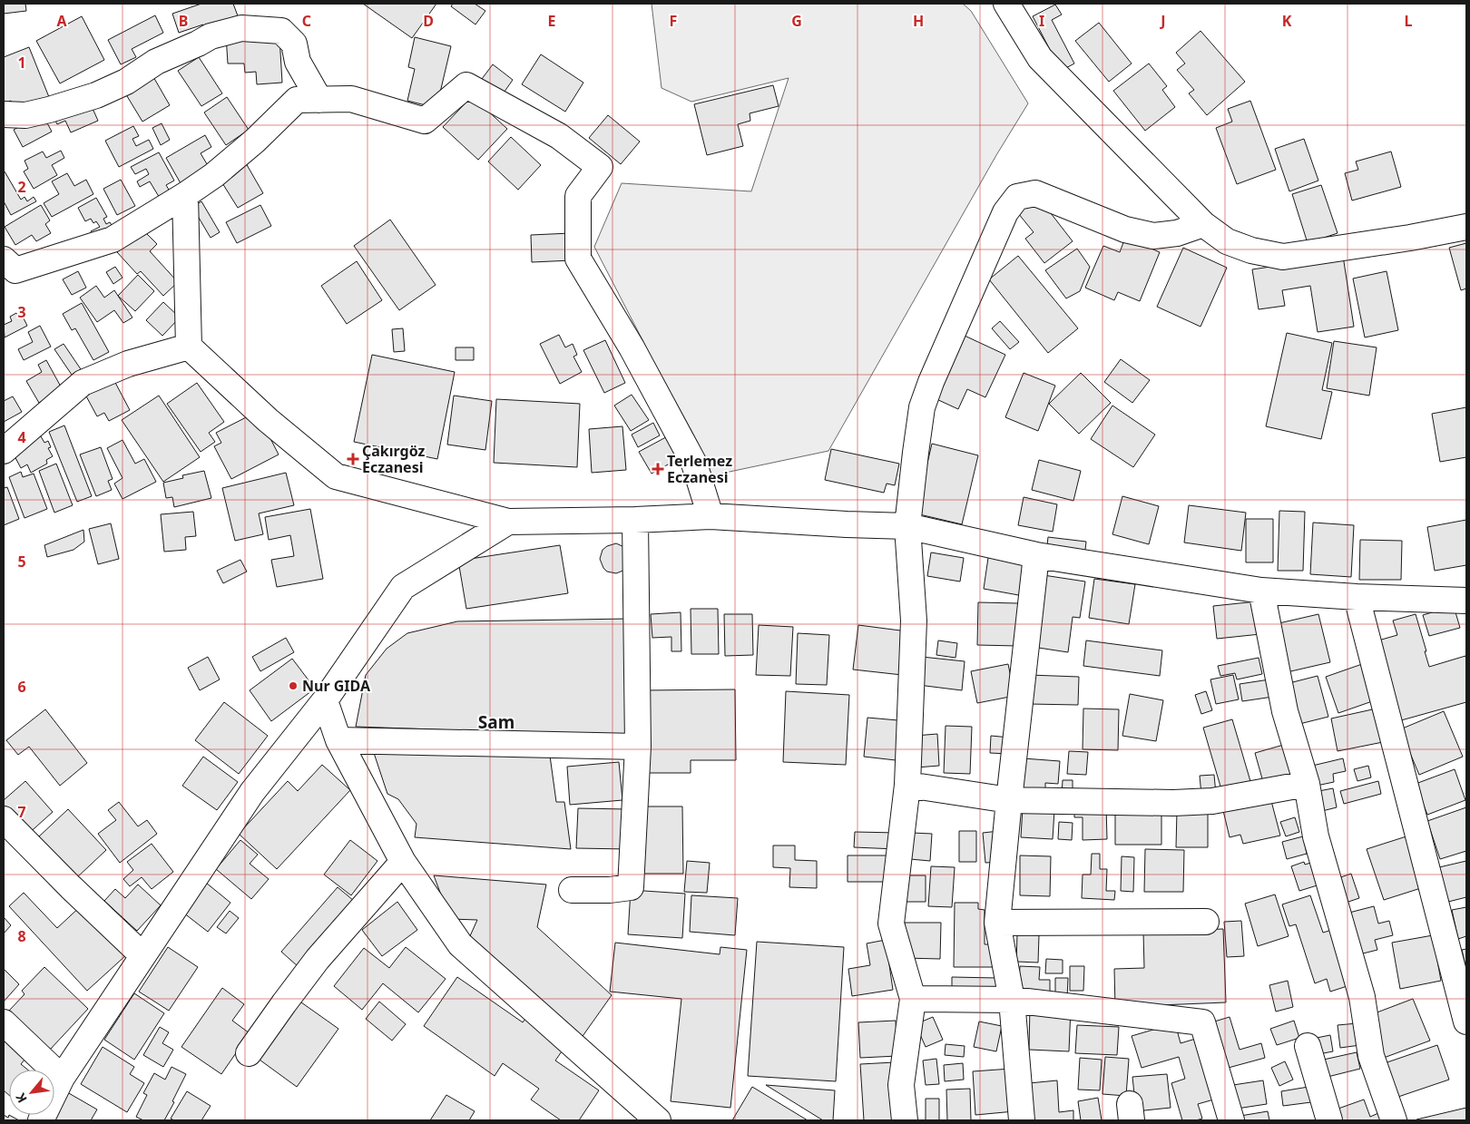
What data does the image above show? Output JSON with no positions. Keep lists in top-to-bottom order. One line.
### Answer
{"districts":["Sam"],"places":{"health":["Çakırgöz Eczanesi","Terlemez Eczanesi"],"other":["Nur GIDA"]},"north":"bottom left","grid":{"columns":["A","B","C","D","E","F","G","H","I","J","K","L"],"rows":["1","2","3","4","5","6","7","8"]}}
